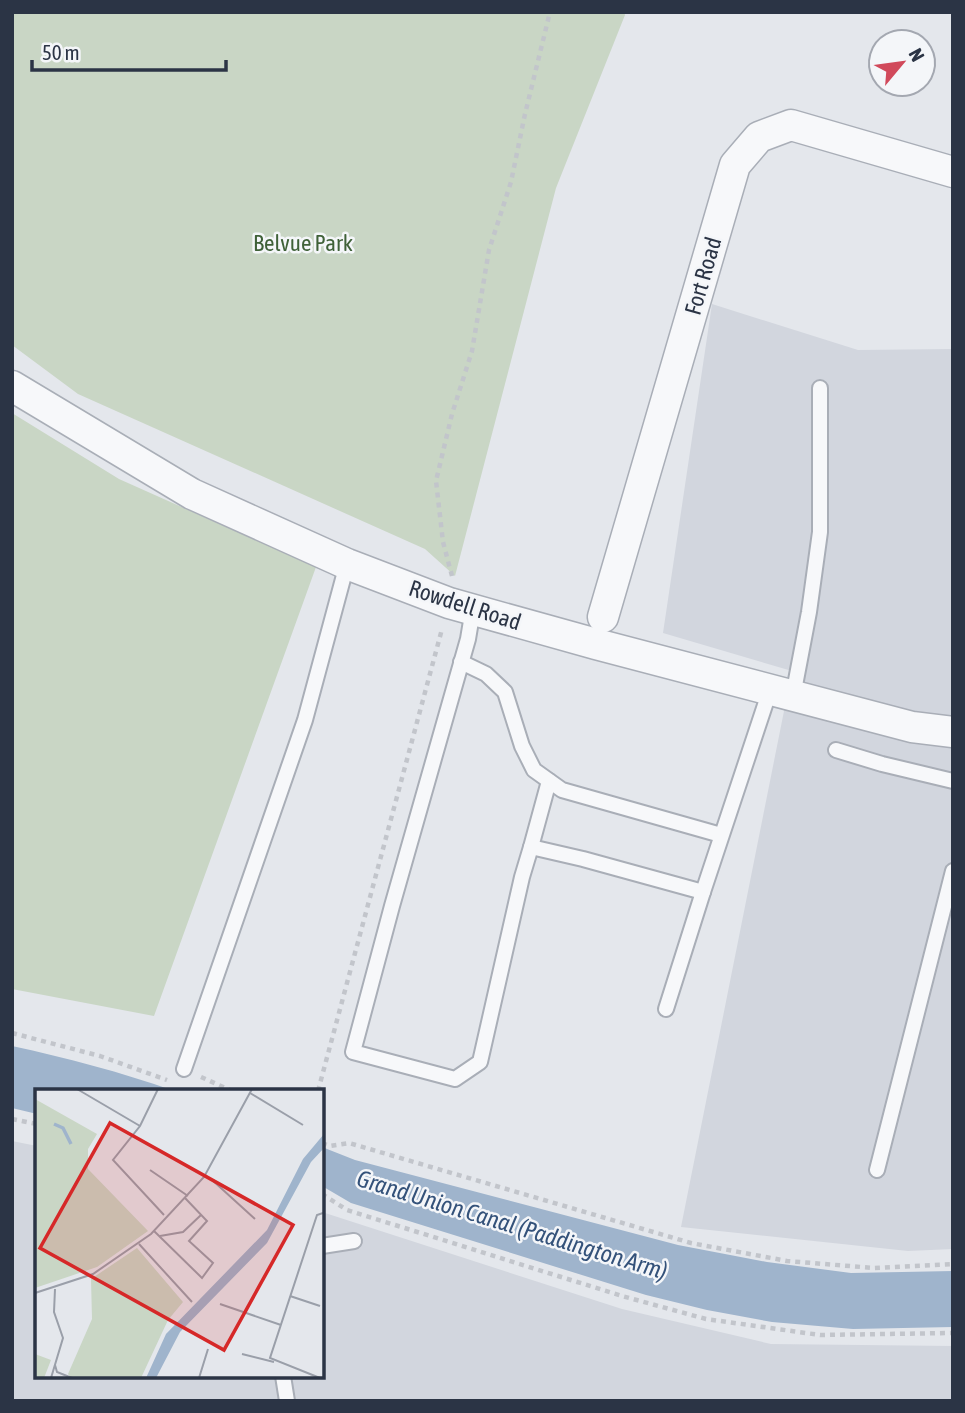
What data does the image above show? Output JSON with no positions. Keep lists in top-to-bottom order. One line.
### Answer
{"streets":{"street":["Fort Road","Rowdell Road"]},"water":["Grand Union Canal (Paddington Arm)"],"parks":["Belvue Park"],"scale_bar":"50 m","north":"top right"}
